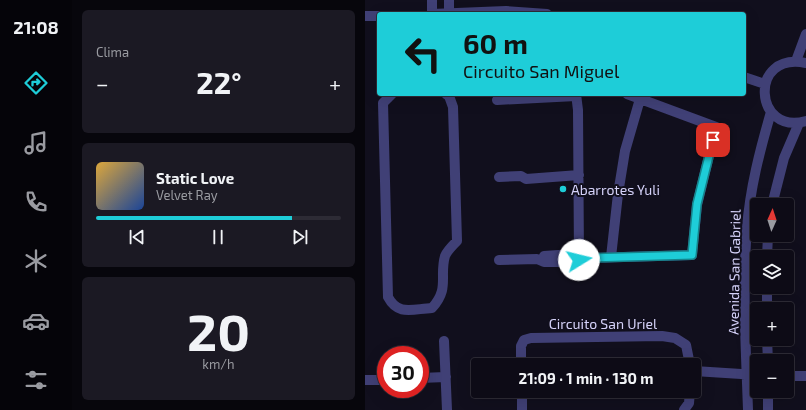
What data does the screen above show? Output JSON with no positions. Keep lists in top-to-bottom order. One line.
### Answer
{"streets":{"street":["Avenida San Gabriel","Circuito San Uriel"]},"places":["Abarrotes Yuli"],"north":"top","page":{"tabs":"21:08","tile":["Clima",["20","km/h"]],"turn":["60 m","Circuito San Miguel"],"heat":["−","22°","+"],"song":["Static Love","Velvet Ray"],"map_buttons":["+","−"],"limit":"30","trip":"21:09 · 1 min · 130 m"}}
